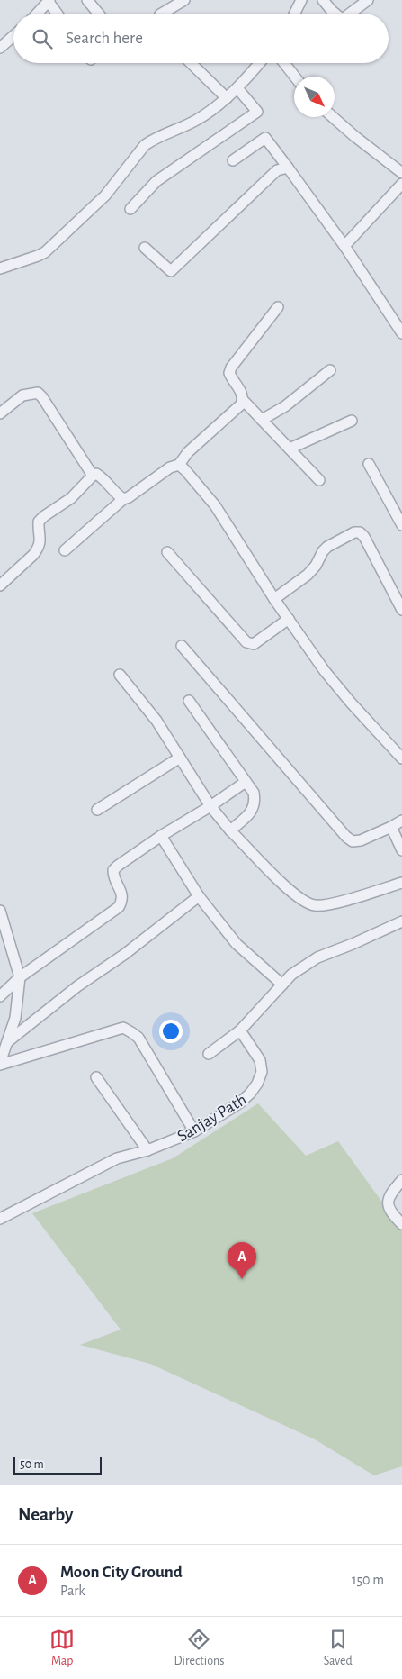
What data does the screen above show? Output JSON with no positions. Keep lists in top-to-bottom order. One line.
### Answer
{"streets":{"street":["Sanjay Path"]},"scale_bar":"50 m","north":"bottom right","page":{"search":"Search here","pins":"A","scale":"50 m","heading":"Nearby","list":[{"mark":"A","name":"Moon City Ground","note":"Park","value":"150 m"}],"nav":["Map","Directions","Saved"]}}
